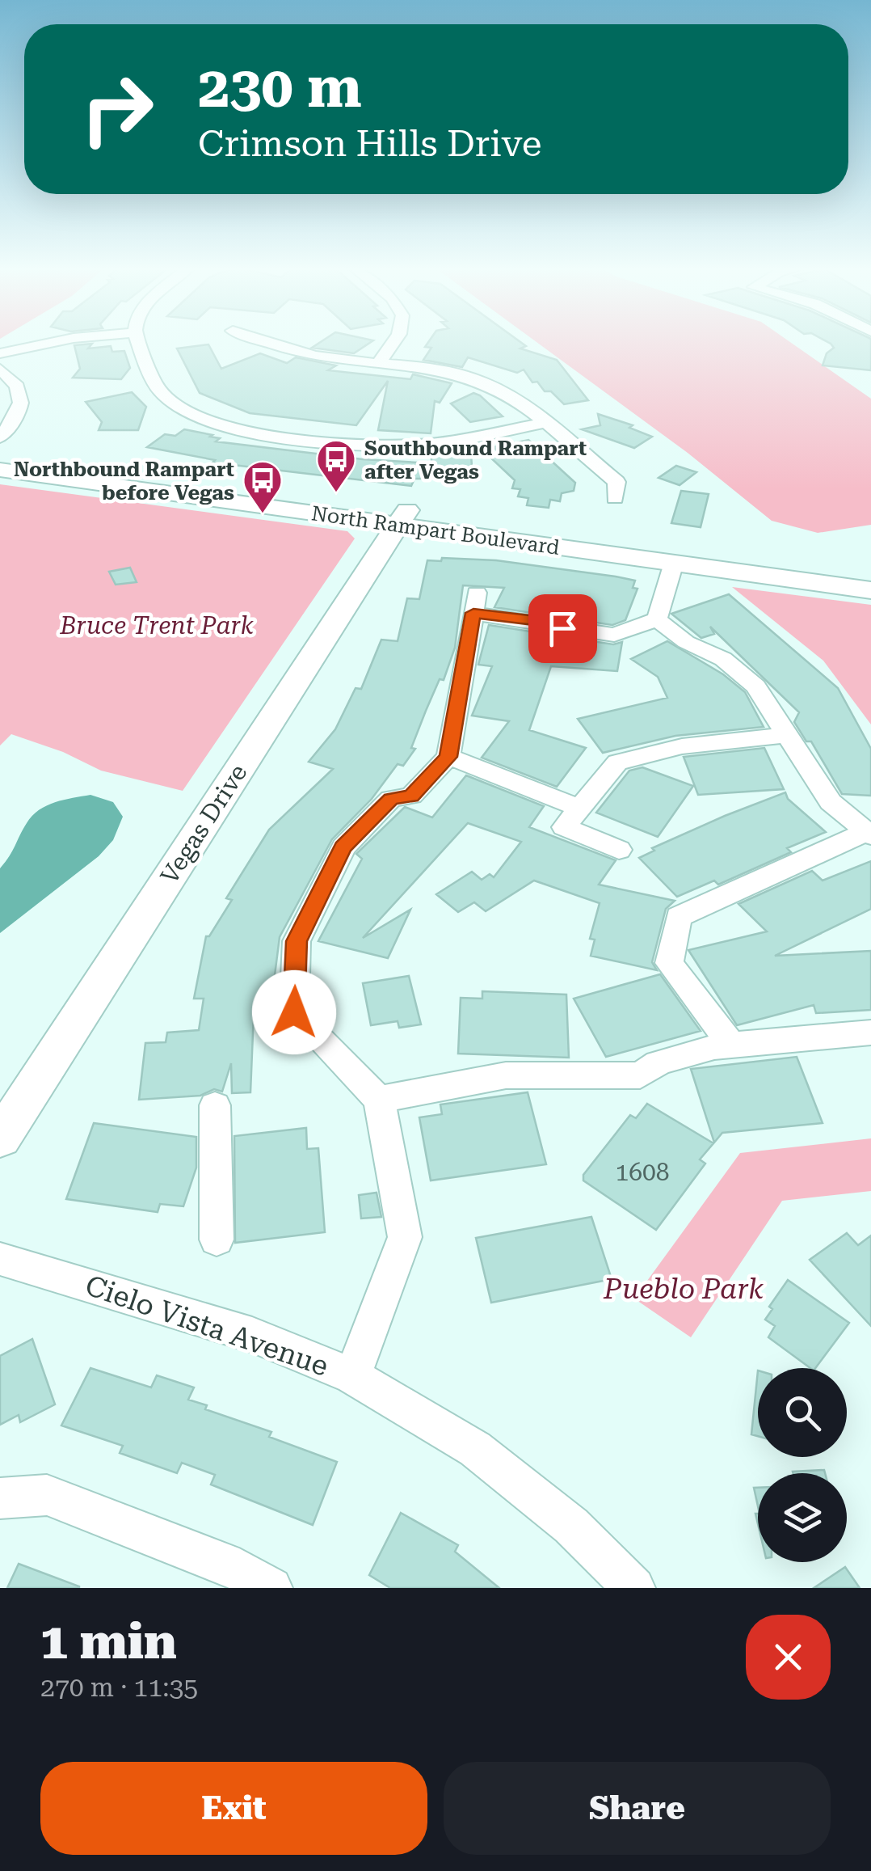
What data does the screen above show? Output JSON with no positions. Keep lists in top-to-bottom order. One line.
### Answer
{"streets":{"main road":["North Rampart Boulevard","Vegas Drive"],"street":["Cielo Vista Avenue"]},"crossings":[["North Rampart Boulevard","Vegas Drive"]],"parks":["Bruce Trent Park","Pueblo Park"],"places":{"bus stop":["Southbound Rampart after Vegas","Northbound Rampart before Vegas"]},"house_numbers":["1608"],"page":{"turn":["230 m","Crimson Hills Drive"],"heading":["1 min","270 m · 11:35"],"buttons":["Exit","Share"]}}
